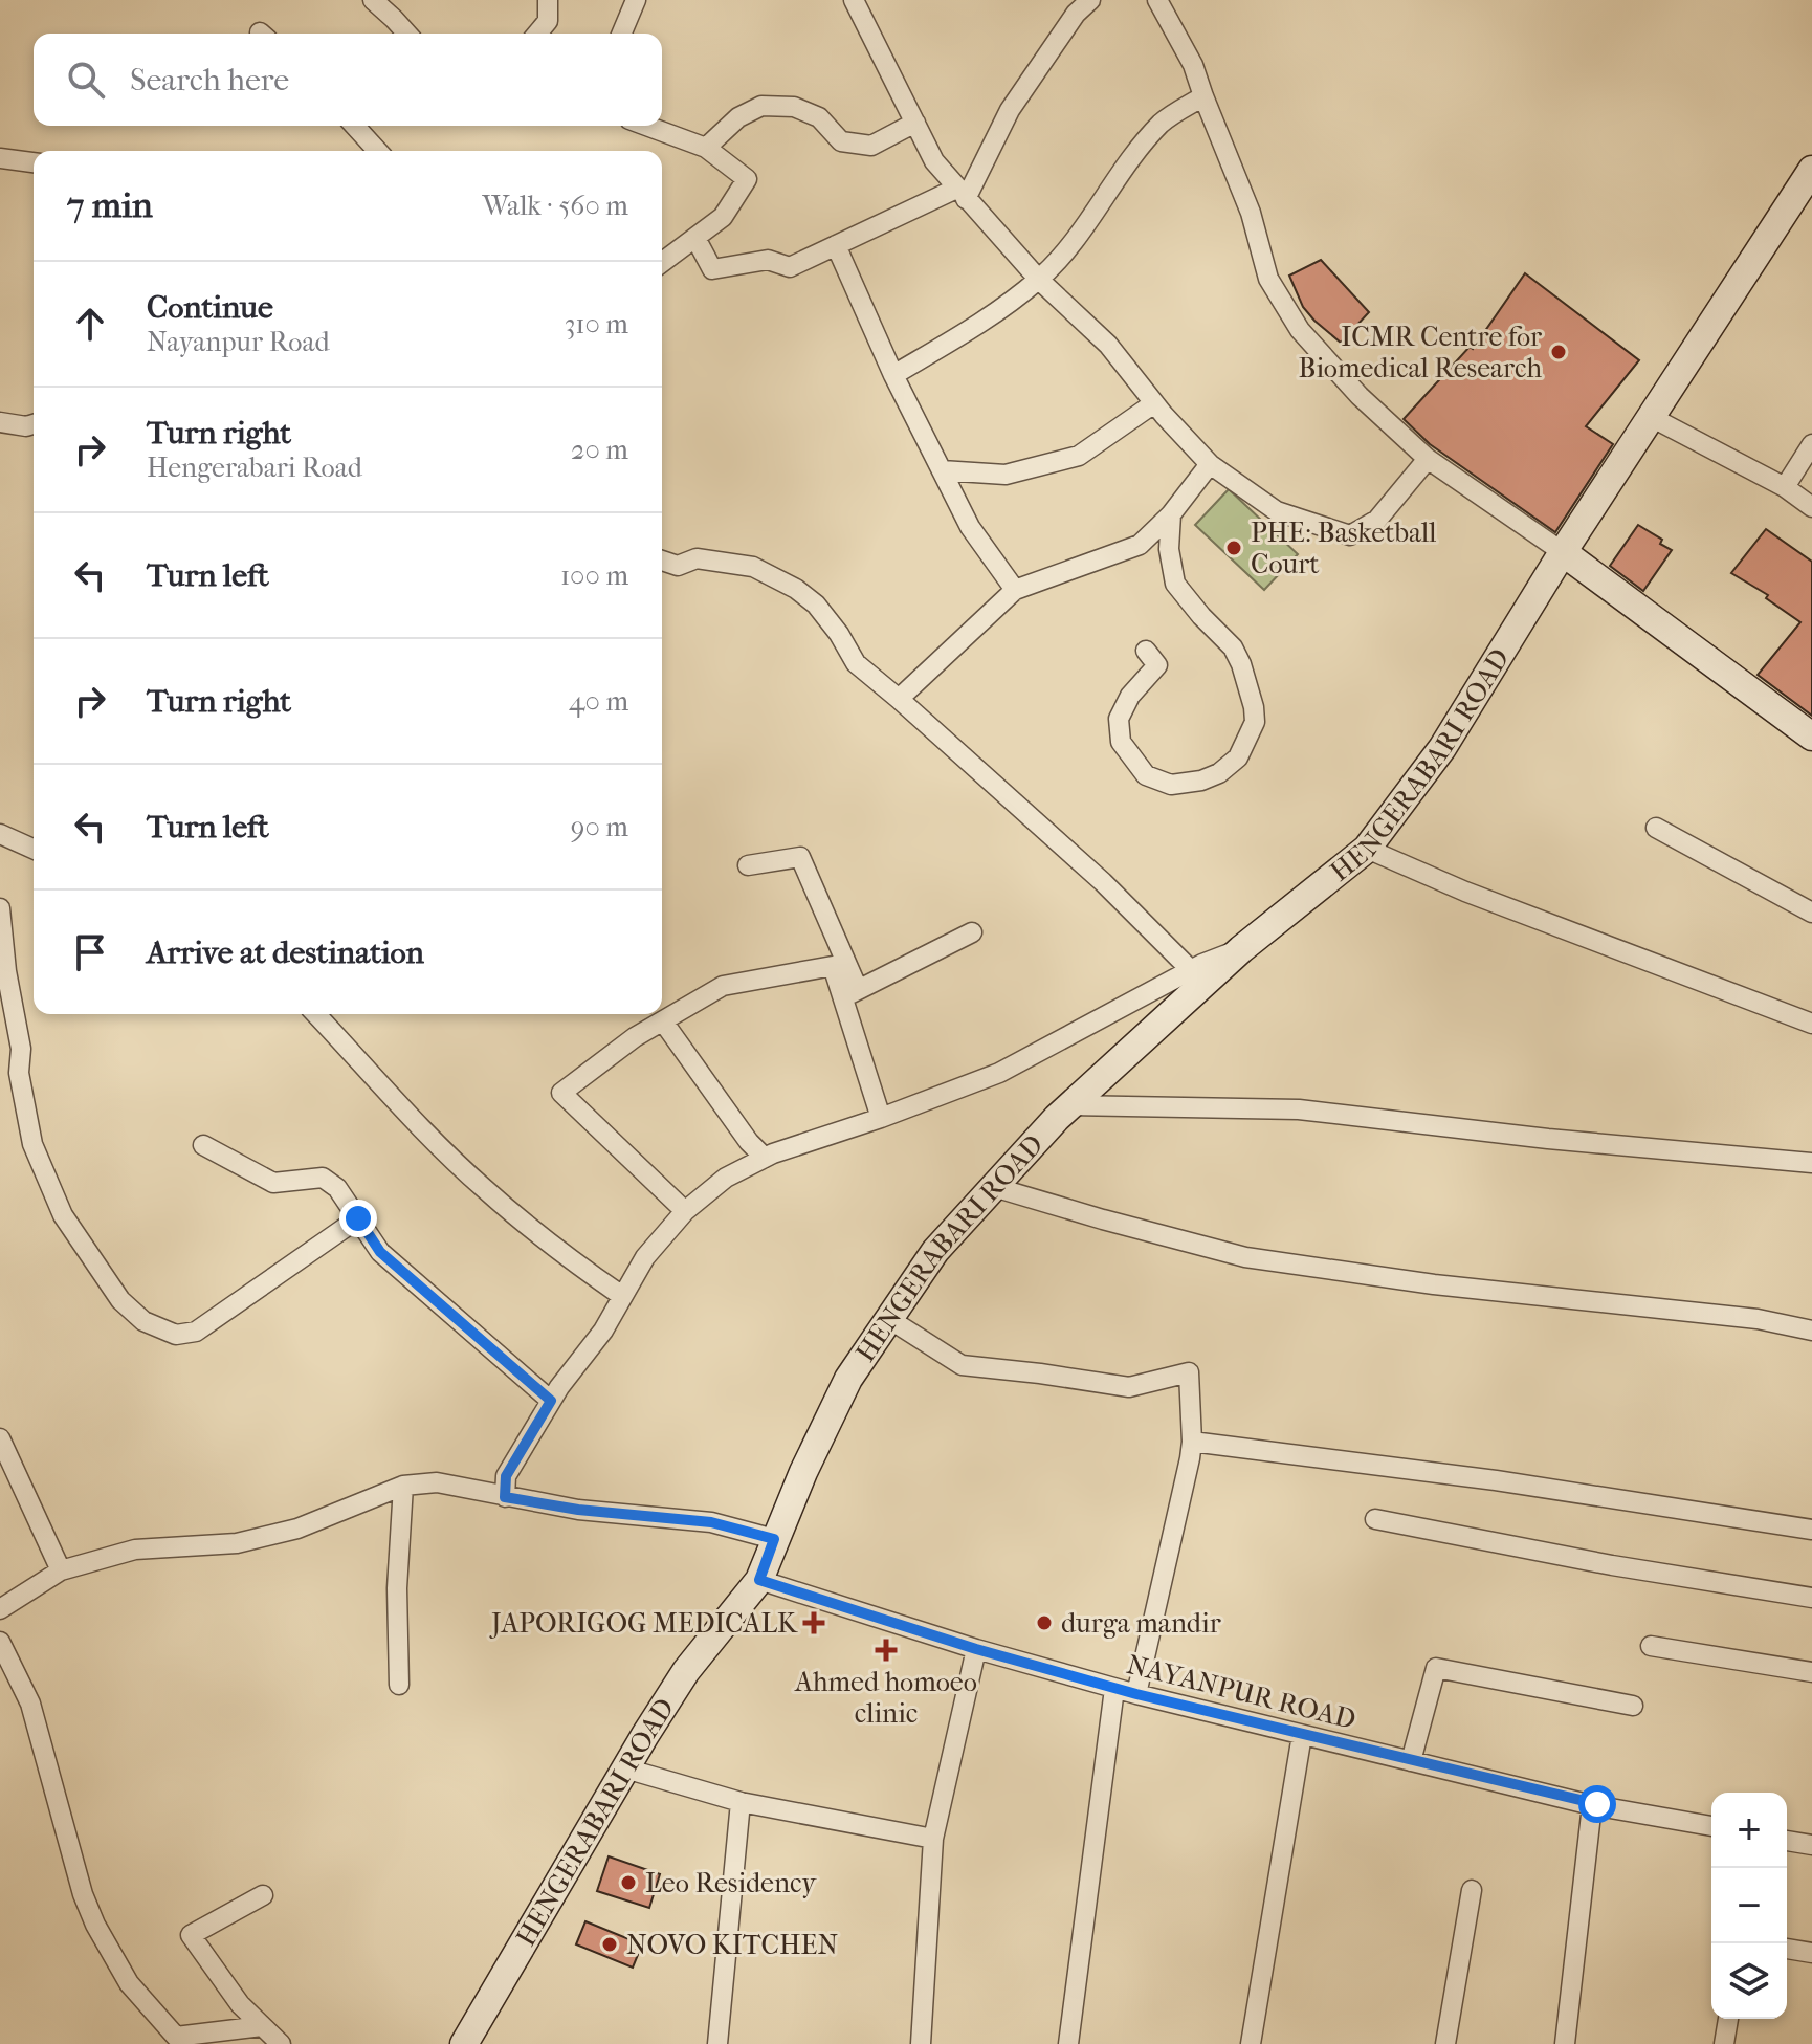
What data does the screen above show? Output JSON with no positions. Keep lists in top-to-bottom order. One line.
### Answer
{"streets":{"main road":["HENGERABARI ROAD"],"street":["NAYANPUR ROAD"]},"crossings":[["HENGERABARI ROAD","NAYANPUR ROAD"]],"places":{"other":["ICMR Centre for Biomedical Research","PHE: Basketball Court","durga mandir","Leo Residency","NOVO KITCHEN"],"health":["JAPORIGOG MEDICALK","Ahmed homoeo clinic"]},"page":{"search":"Search here","heading":["7 min","Walk · 560 m"],"list":[["Continue","Nayanpur Road","310 m"],["Turn right","Hengerabari Road","20 m"],["Turn left","100 m"],["Turn right","40 m"],["Turn left","90 m"],"Arrive at destination"],"map_buttons":["+","−"]}}
